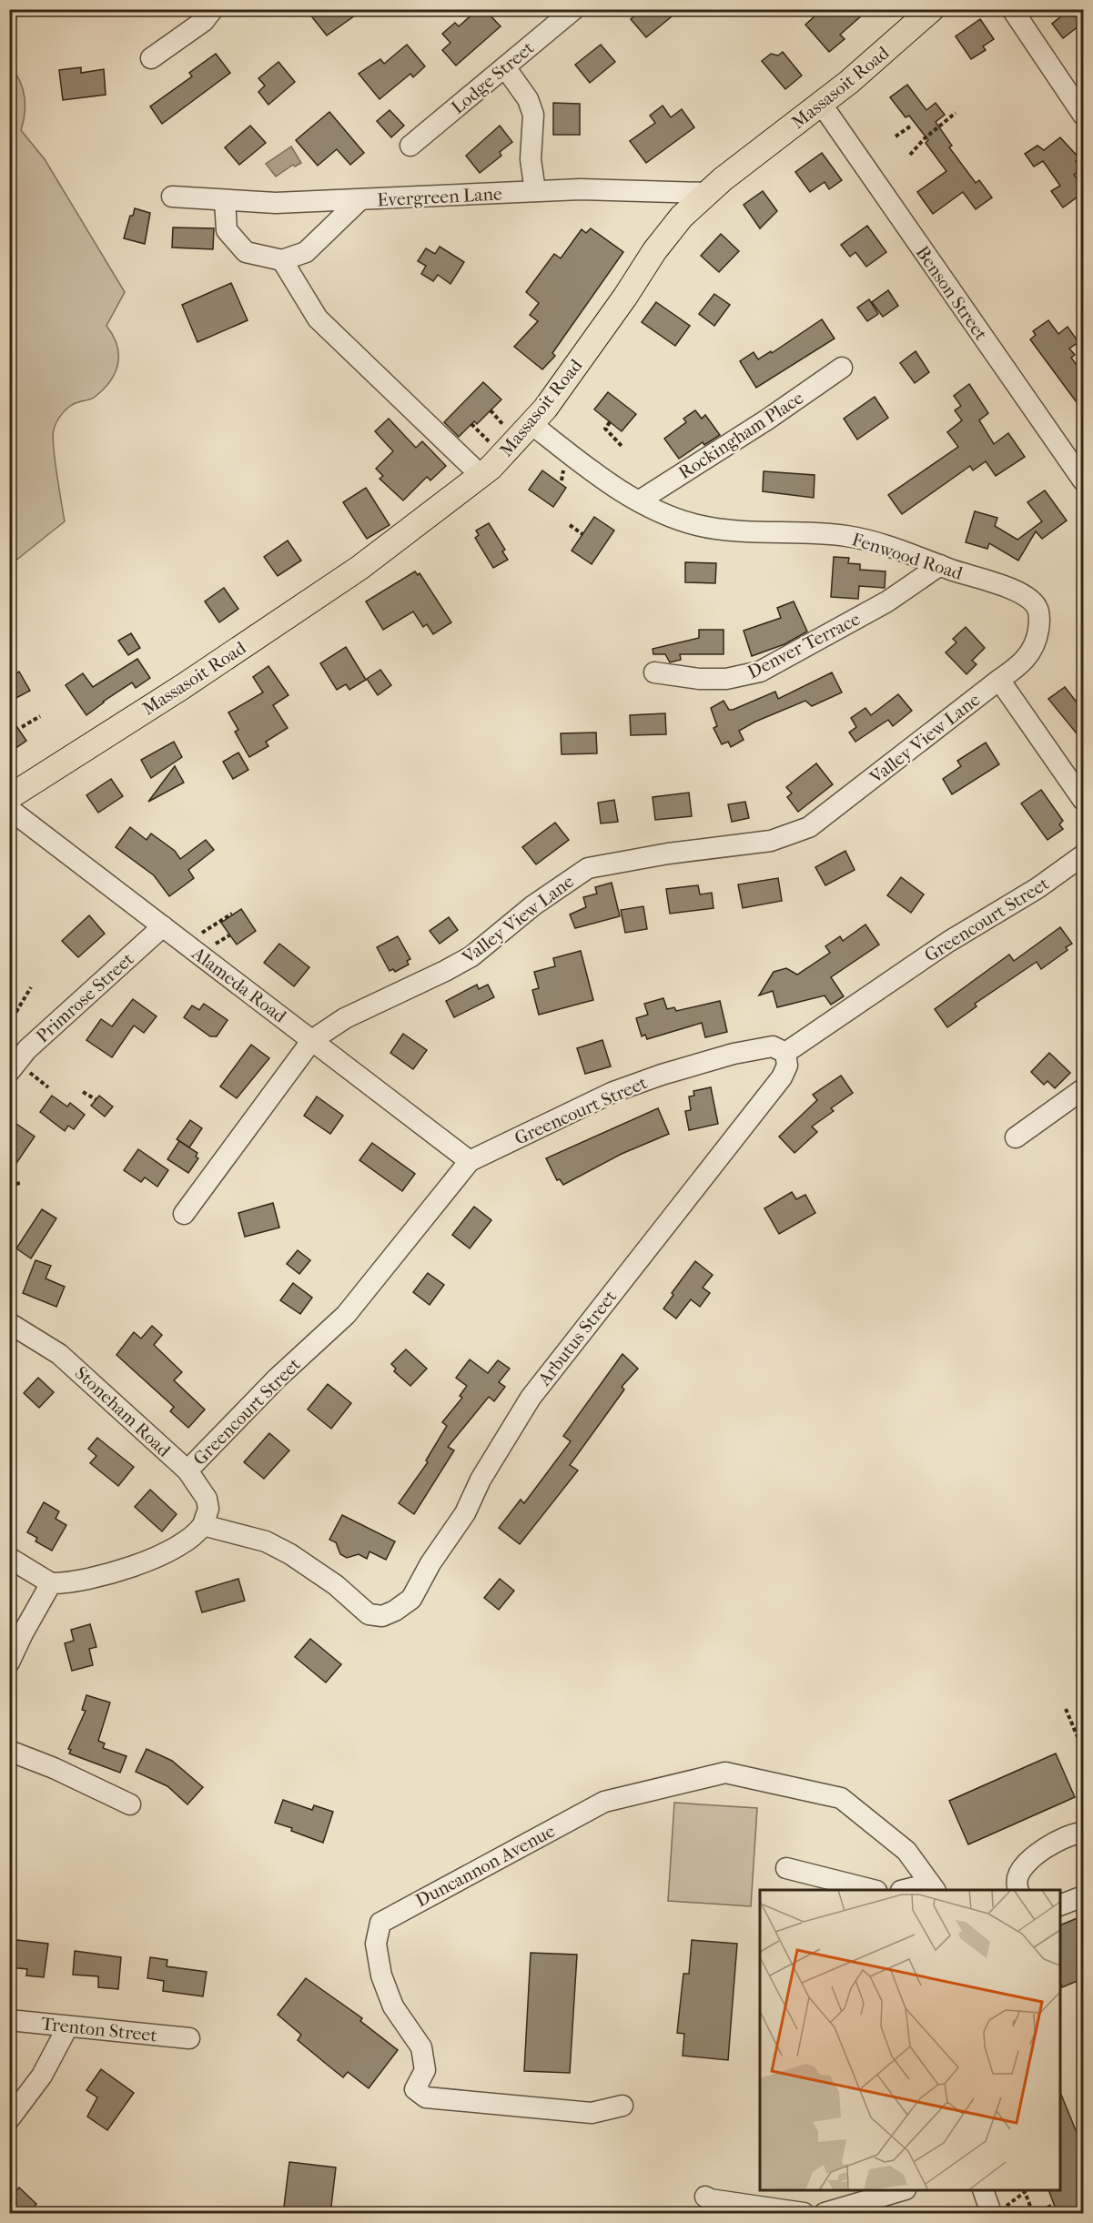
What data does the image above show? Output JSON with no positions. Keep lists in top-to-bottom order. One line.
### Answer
{"streets":{"main road":["Massasoit Road"],"street":["Lodge Street","Evergreen Lane","Benson Street","Rockingham Place","Fenwood Road","Denver Terrace","Valley View Lane","Greencourt Street","Alameda Road","Primrose Street","Arbutus Street","Stoneham Road","Duncannon Avenue","Trenton Street"]},"crossings":[["Massasoit Road","Evergreen Lane"],["Massasoit Road","Benson Street"],["Massasoit Road","Fenwood Road"],["Rockingham Place","Fenwood Road"],["Fenwood Road","Denver Terrace"],["Fenwood Road","Valley View Lane"],["Valley View Lane","Alameda Road"],["Greencourt Street","Alameda Road"],["Greencourt Street","Arbutus Street"],["Greencourt Street","Stoneham Road"],["Alameda Road","Primrose Street"],["Arbutus Street","Stoneham Road"]]}
